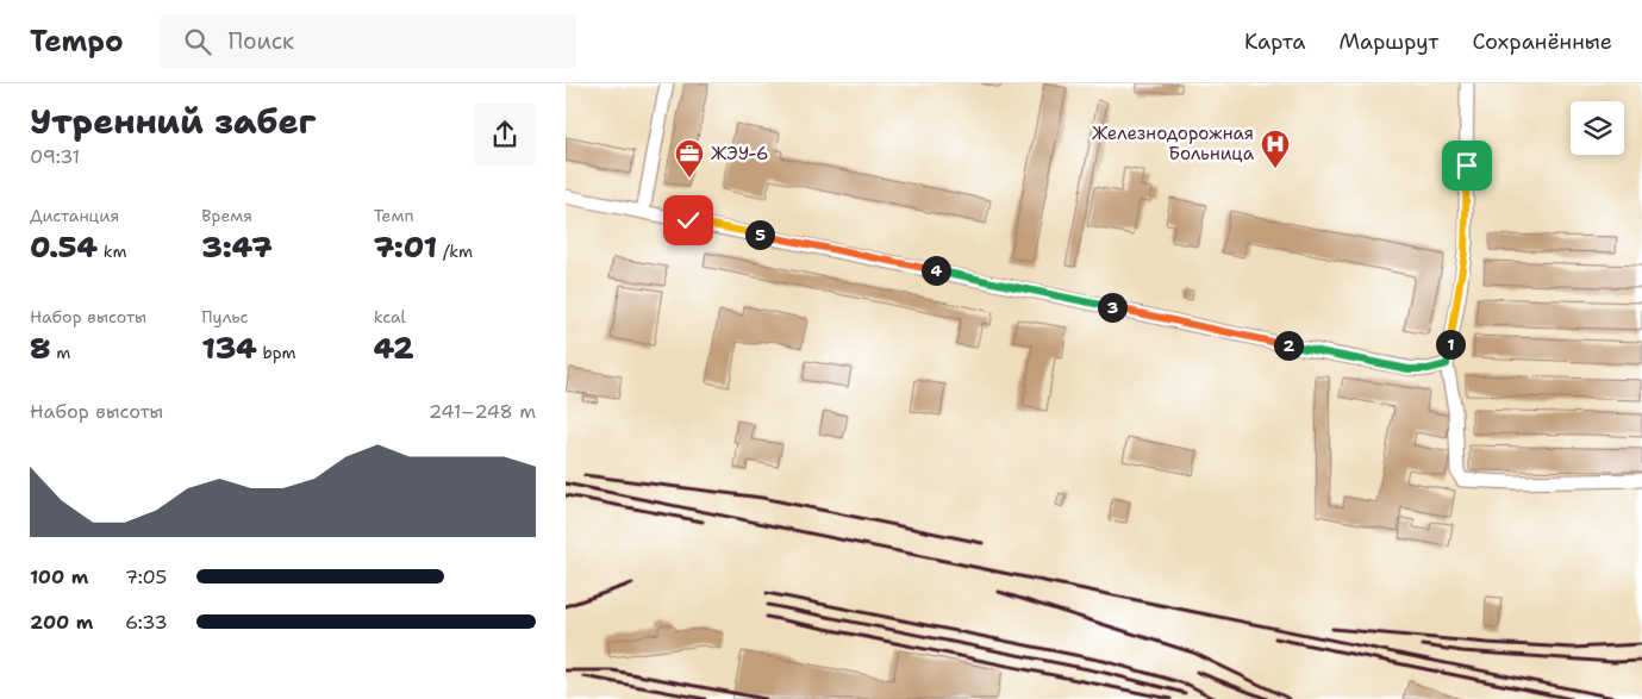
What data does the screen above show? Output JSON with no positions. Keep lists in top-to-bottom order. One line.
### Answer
{"places":{"hospital":["Железнодорожная Больница"],"office":["ЖЭУ-6"]},"page":{"header":"Tempo","search":"Поиск","nav":["Карта","Маршрут","Сохранённые"],"heading":["Утренний забег","09:31"],"stats":[["Дистанция","0.54 km"],["Время","3:47"],["Темп","7:01 /km"],["Набор высоты","8 m"],["Пульс","134 bpm"],["kcal","42"]],"pins":["5","4","3","1","2"],"chart":["Набор высоты","241–248 m"],"list":[{"name":"100 m","note":"7:05"},{"name":"200 m","note":"6:33"}]}}
